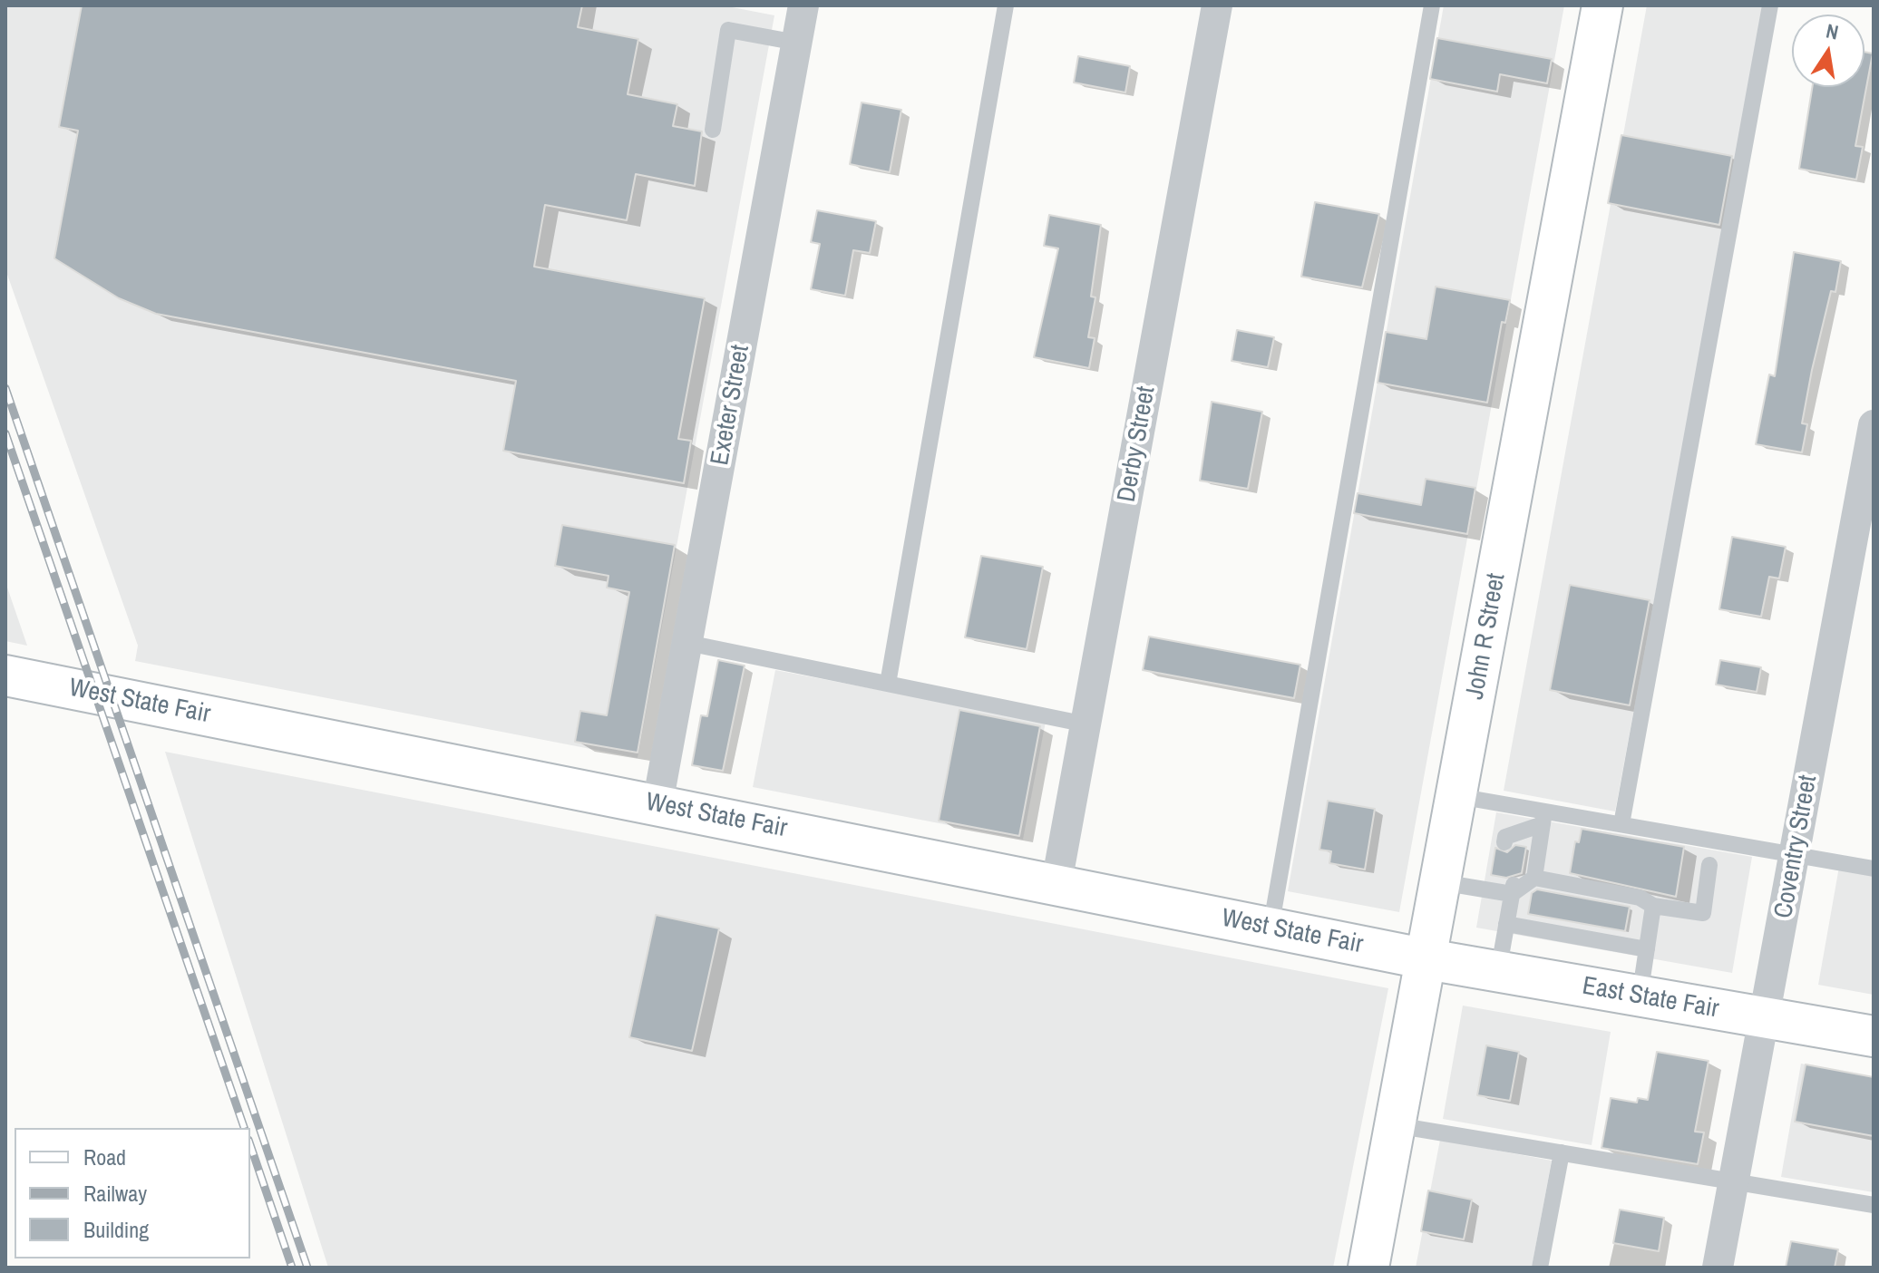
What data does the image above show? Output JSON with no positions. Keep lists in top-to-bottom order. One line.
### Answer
{"streets":{"street":["Exeter Street","Derby Street","John R Street","West State Fair","Coventry Street","East State Fair"]},"crossings":[["Exeter Street","West State Fair"],["Derby Street","West State Fair"],["John R Street","West State Fair"],["John R Street","East State Fair"],["West State Fair","East State Fair"],["Coventry Street","East State Fair"]],"legend":["Road","Railway","Building"],"north":"top"}
